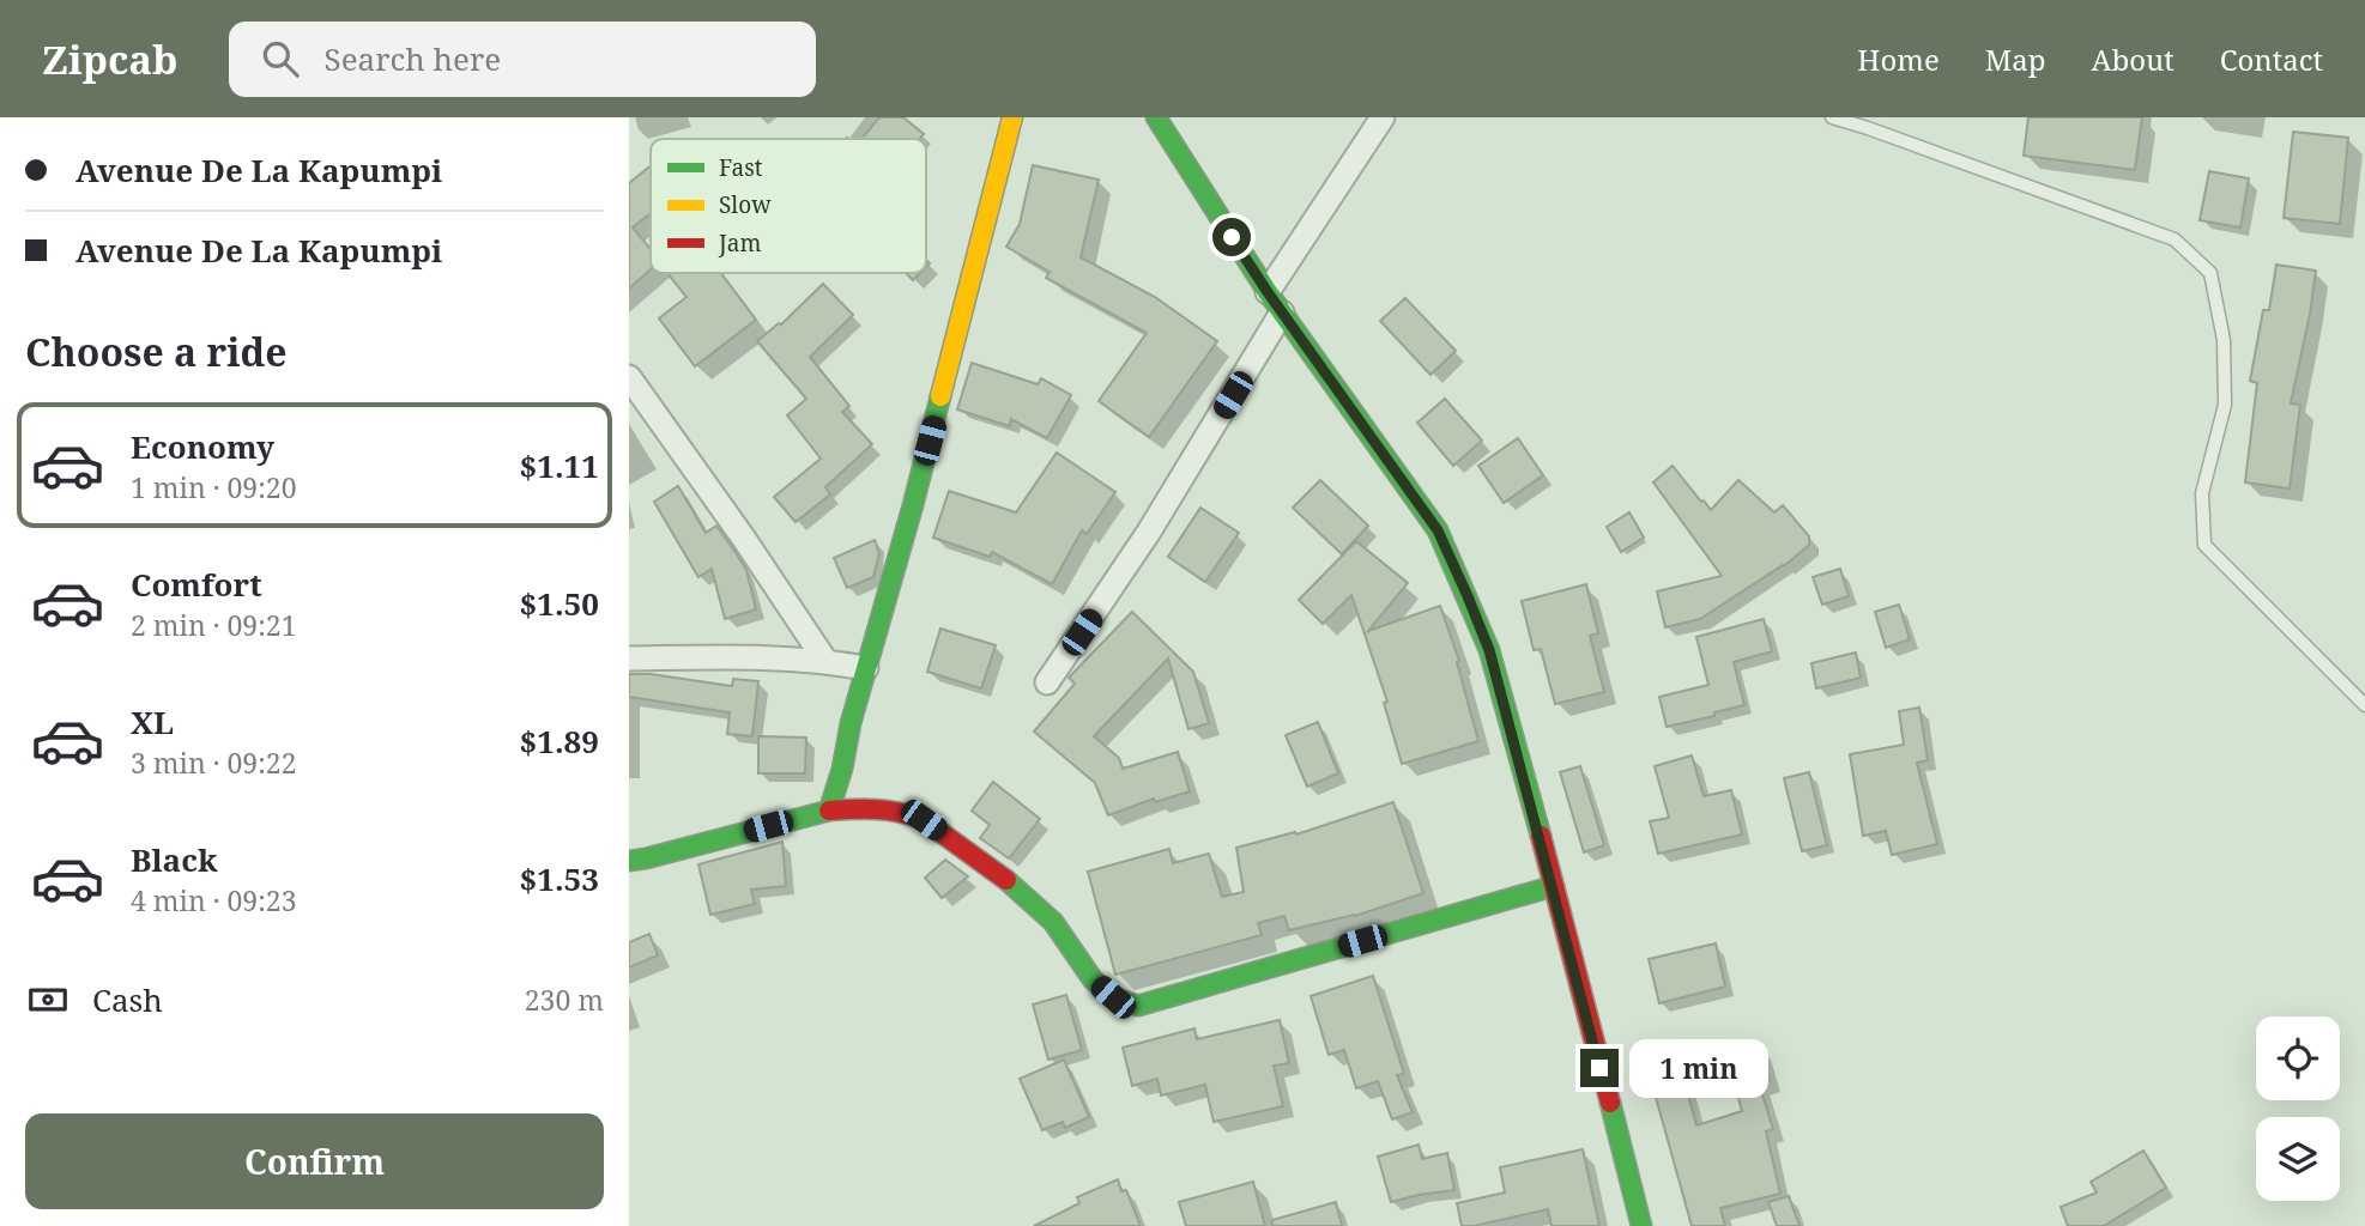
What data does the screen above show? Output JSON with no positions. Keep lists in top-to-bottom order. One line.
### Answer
{"legend":["Fast","Slow","Jam"],"page":{"header":"Zipcab","search":"Search here","nav":["Home","Map","About","Contact"],"banner":["Avenue De La Kapumpi","Avenue De La Kapumpi"],"heading":"Choose a ride","list":[{"name":"Economy","note":"1 min · 09:20","value":"$1.11"},{"name":"Comfort","note":"2 min · 09:21","value":"$1.50"},{"name":"XL","note":"3 min · 09:22","value":"$1.89"},{"name":"Black","note":"4 min · 09:23","value":"$1.53"}],"pay":["Cash","230 m"],"bubble":"1 min","buttons":"Confirm"}}
